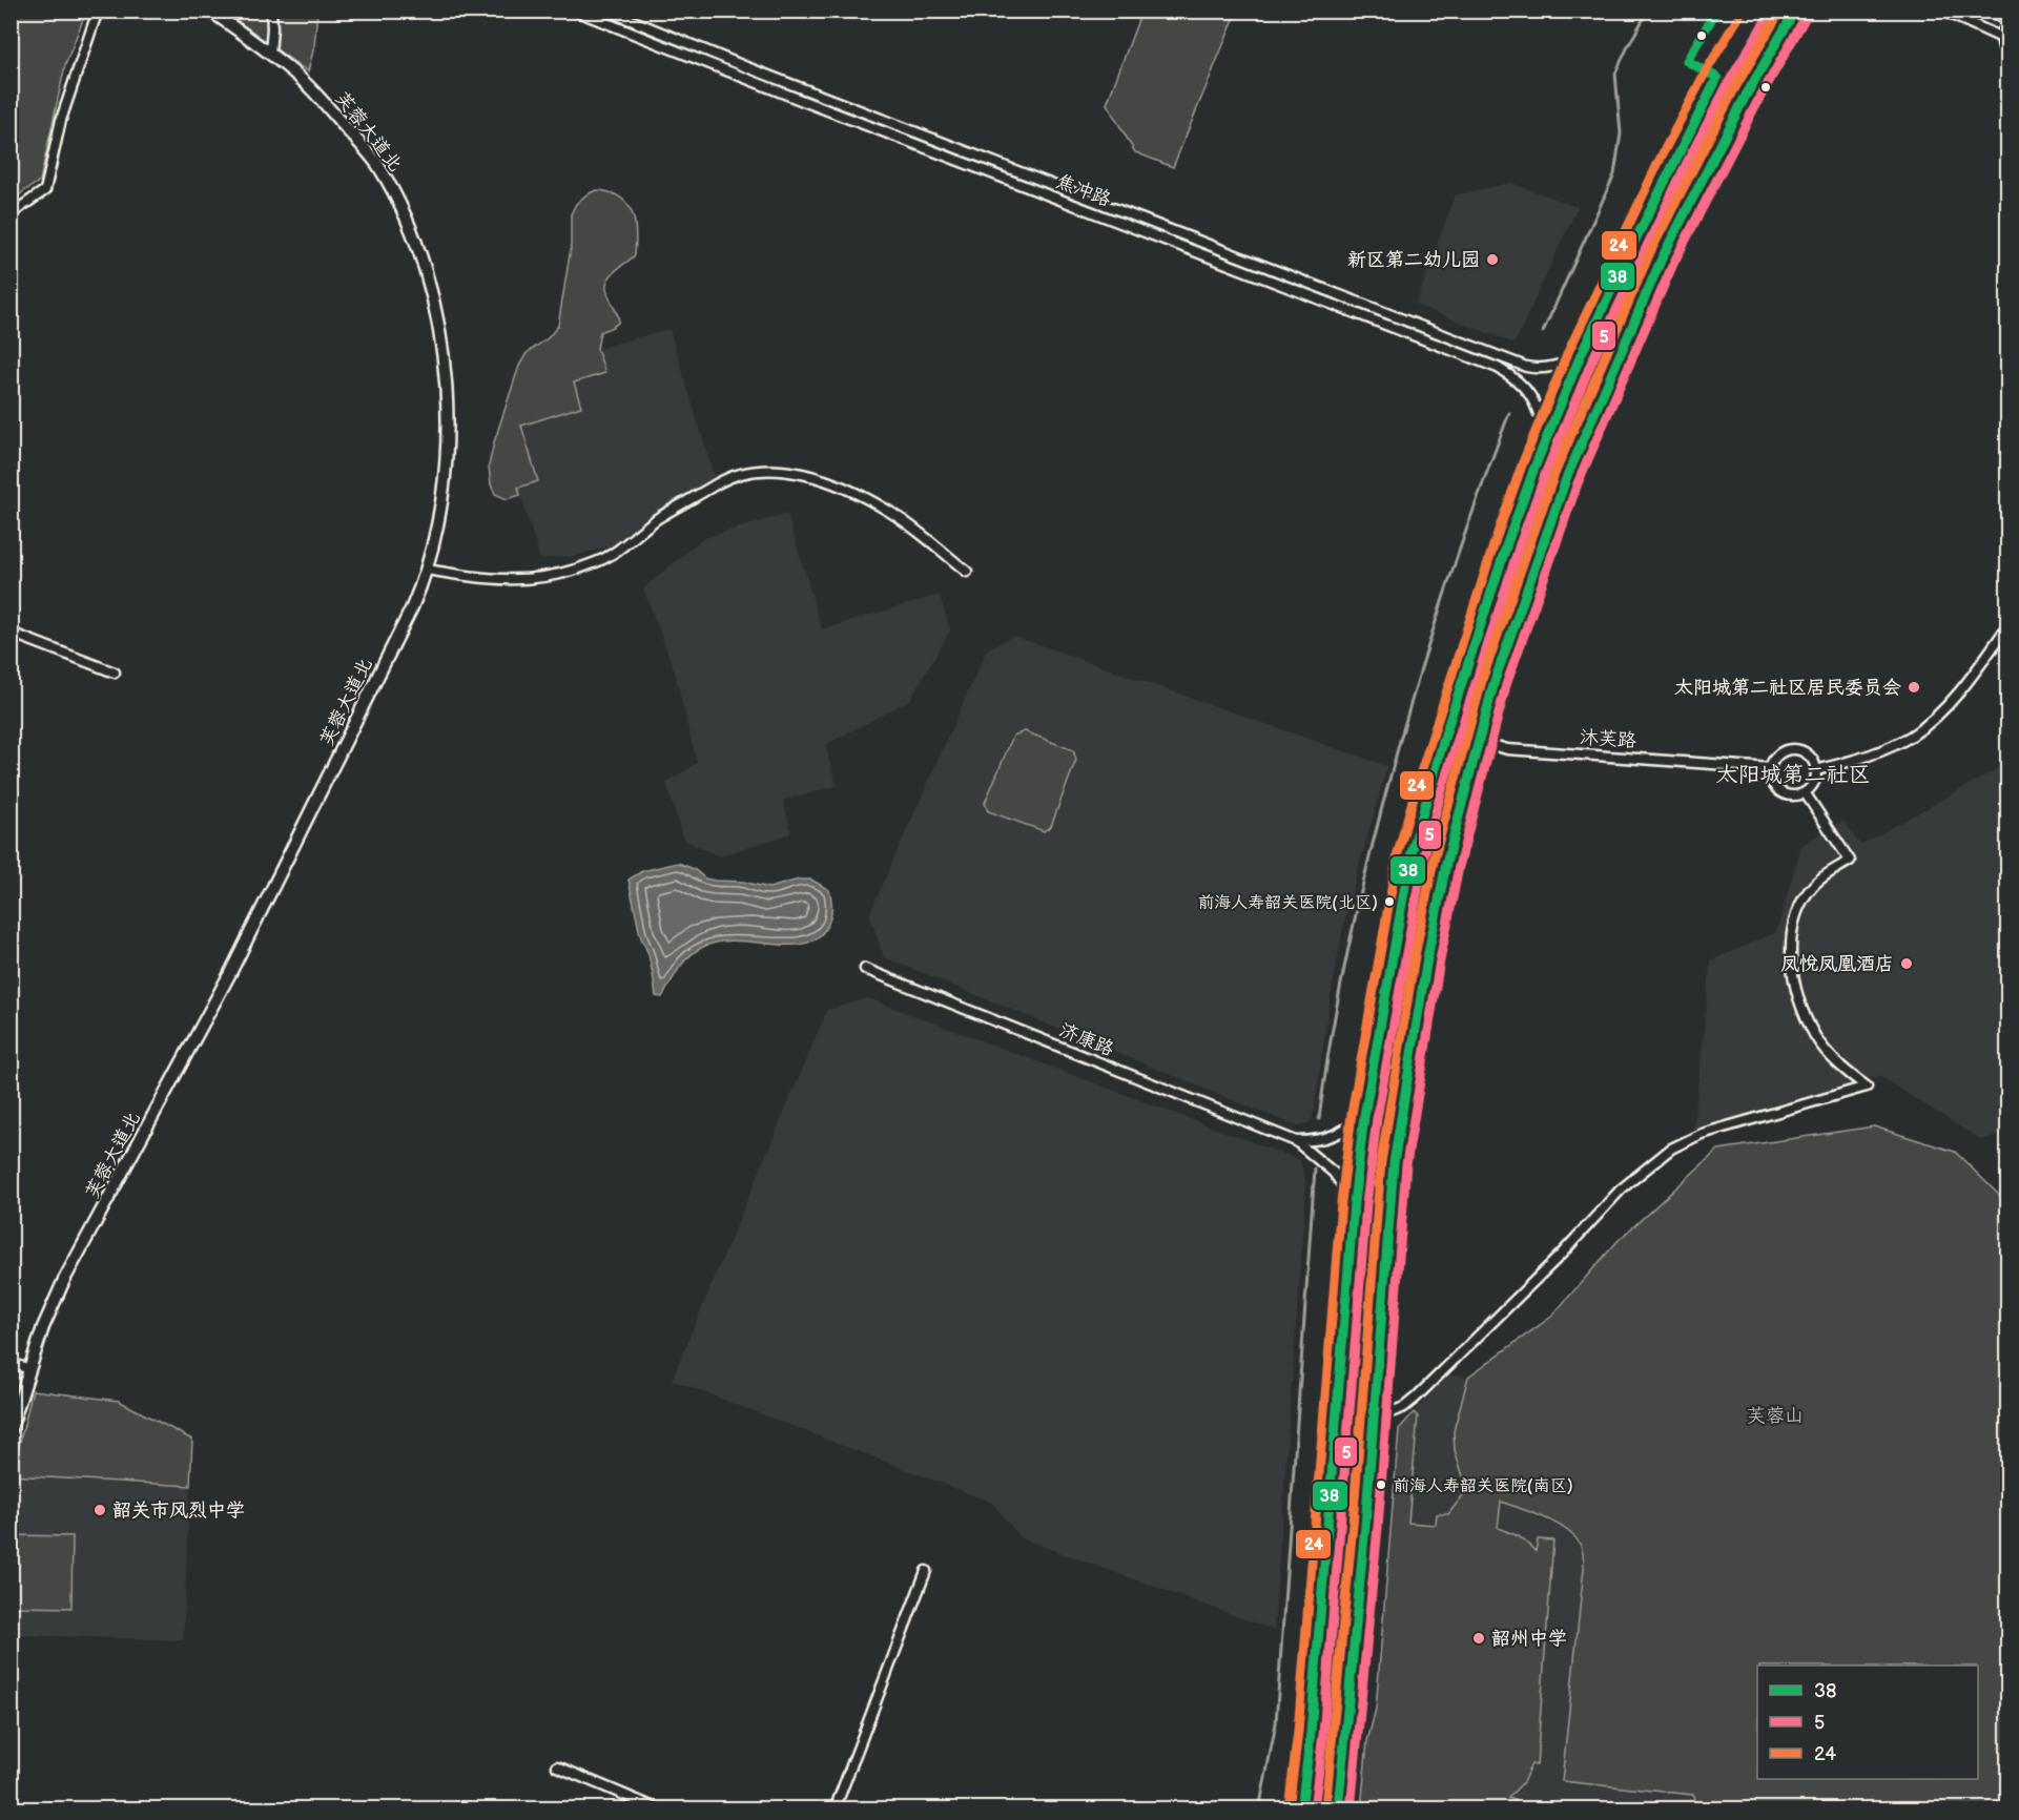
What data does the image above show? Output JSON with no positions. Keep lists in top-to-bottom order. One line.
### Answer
{"streets":{"main road":["芙蓉大道北"],"street":["焦冲路","沐芙路","济康路"]},"districts":["太阳城第二社区"],"parks":["芙蓉山"],"places":["新区第二幼儿园","太阳城第二社区居民委员会","前海人寿韶关医院(北区)","凤悦凤凰酒店","前海人寿韶关医院(南区)","韶关市风烈中学","韶州中学"],"lines":["transit line 38","transit line 24","transit line 5"],"legend":["38","5","24"]}
